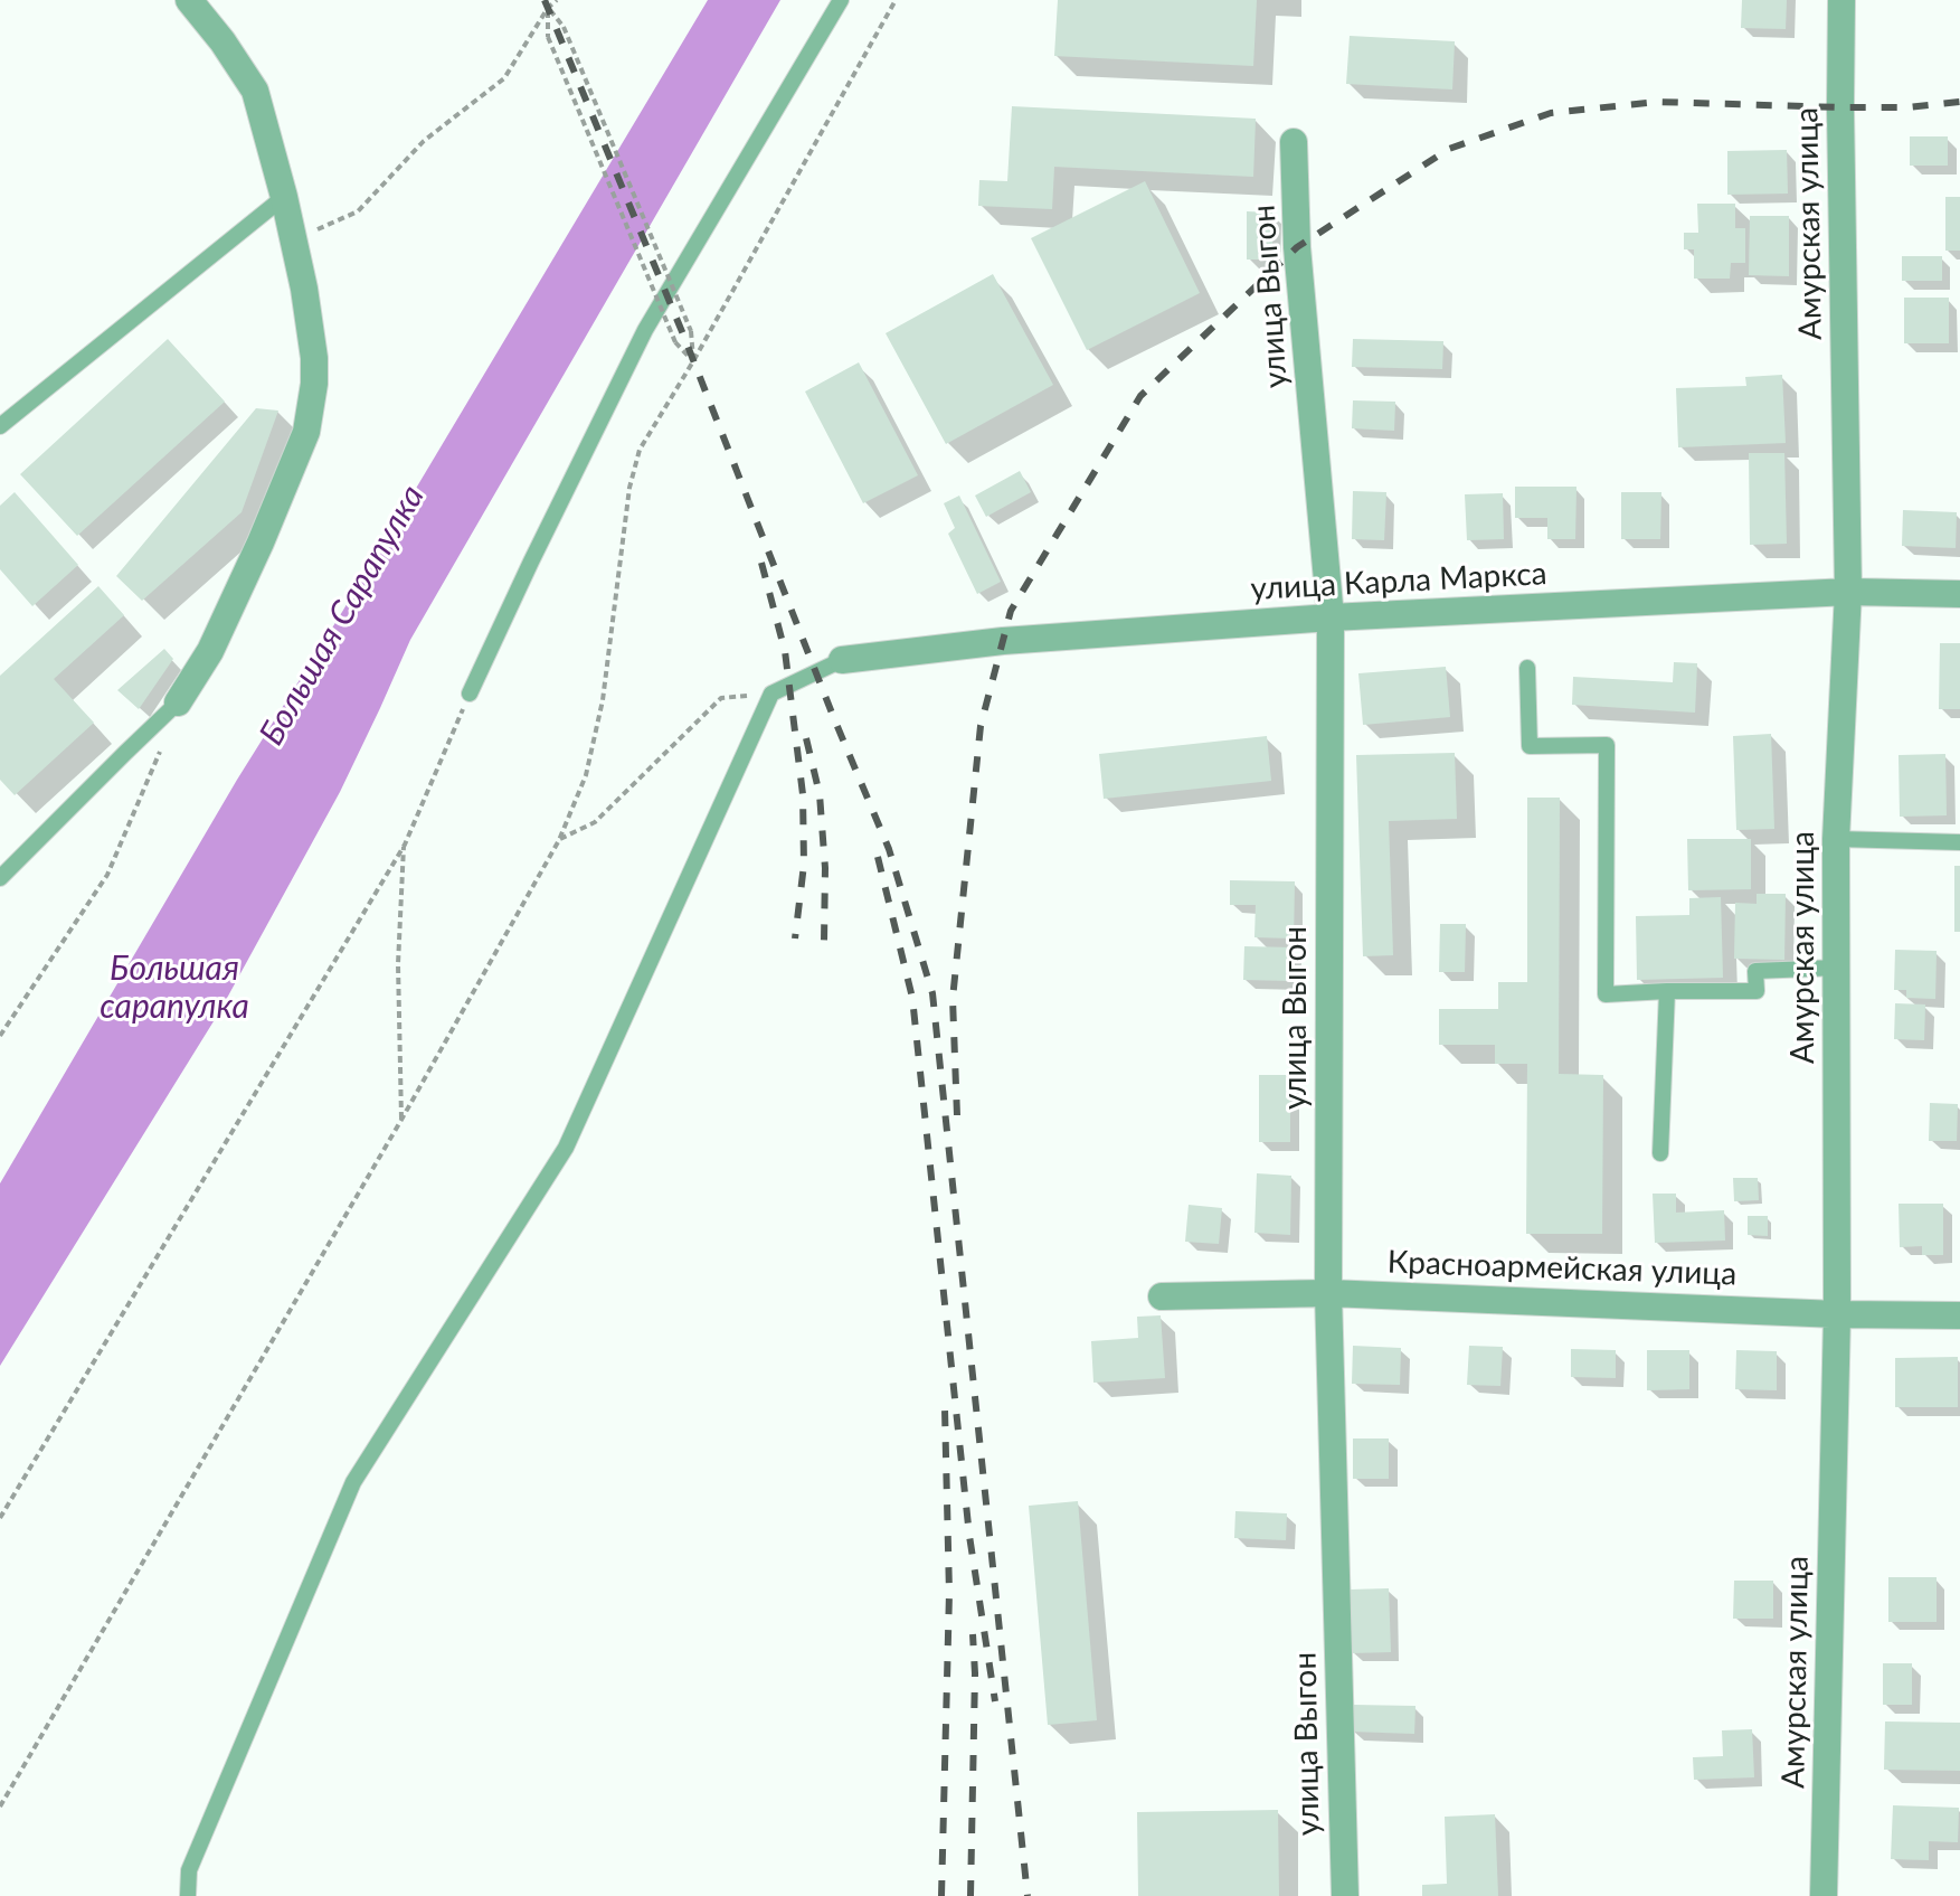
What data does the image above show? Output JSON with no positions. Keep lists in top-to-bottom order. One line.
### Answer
{"streets":{"street":["Амурская улица","улица Выгон","улица Карла Маркса","Красноармейская улица"]},"crossings":[["Амурская улица","улица Карла Маркса"],["Амурская улица","Красноармейская улица"],["улица Выгон","улица Карла Маркса"],["улица Выгон","Красноармейская улица"]],"water":["Большая Сарапулка","Большая сарапулка"]}
